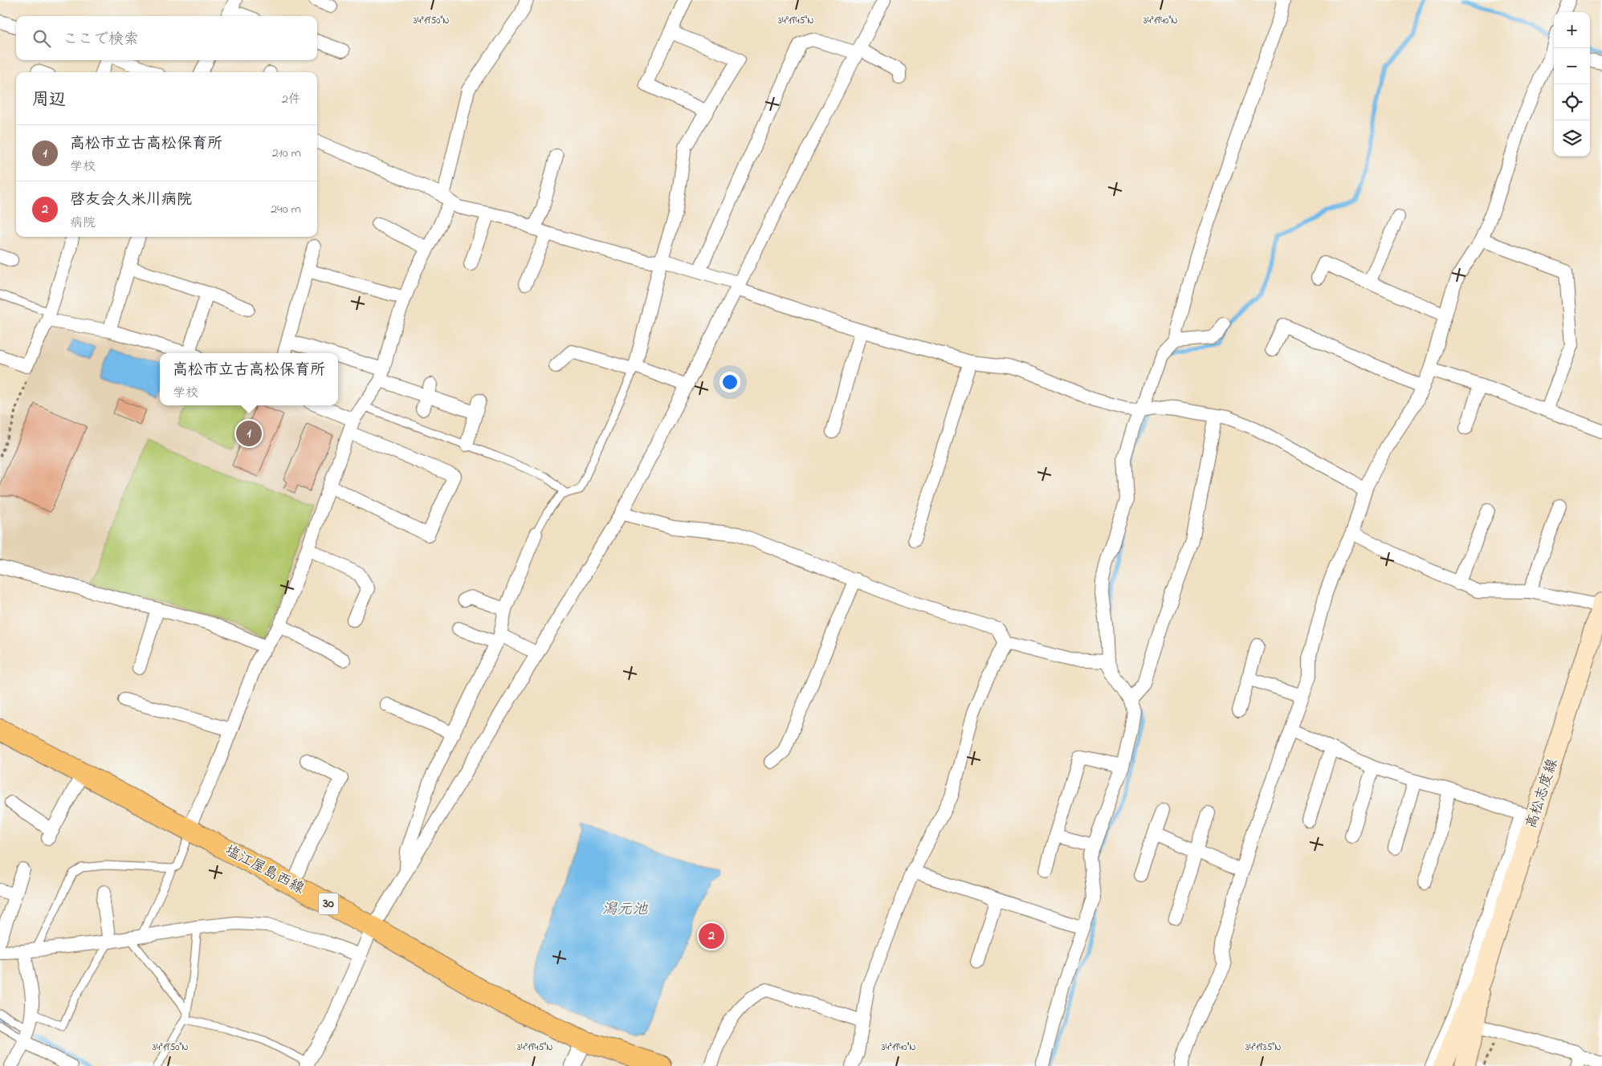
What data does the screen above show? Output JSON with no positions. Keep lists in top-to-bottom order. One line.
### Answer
{"streets":{"main road":["高松志度線","塩江屋島西線","30"]},"water":["潟元池"],"page":{"map_buttons":["+","−"],"search":"ここで検索","heading":["周辺","2件"],"list":[{"mark":"1","name":"高松市立古高松保育所","note":"学校","value":"210 m"},{"mark":"2","name":"啓友会久米川病院","note":"病院","value":"240 m"}],"popup":["高松市立古高松保育所","学校"],"pins":["1","2"]},"coordinates":["34°19'50\"N","34°19'45\"N","34°19'40\"N","34°19'35\"N"]}
